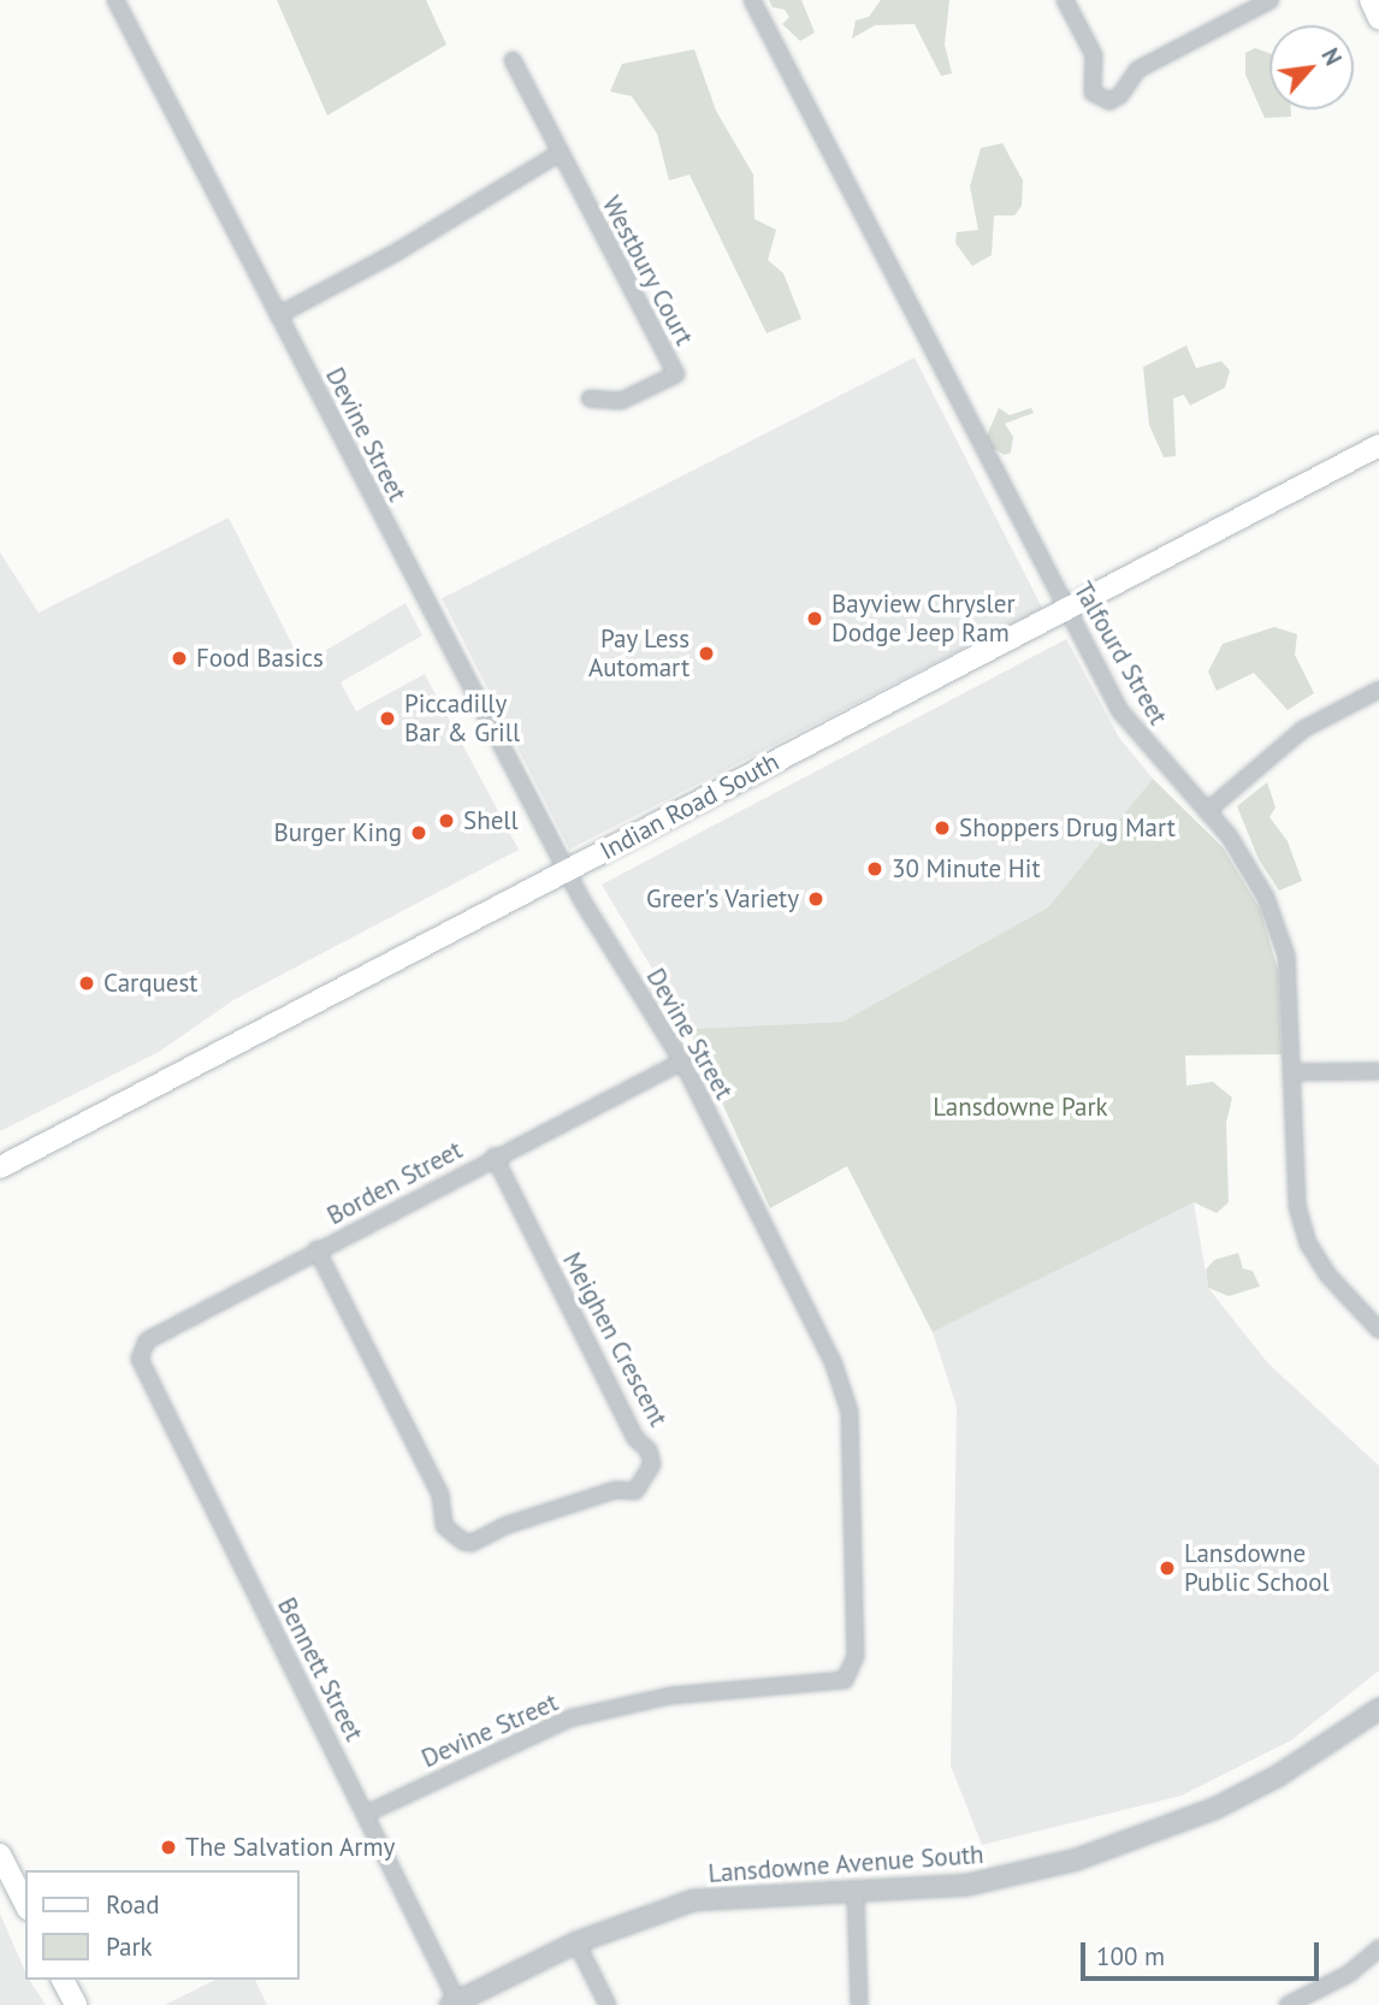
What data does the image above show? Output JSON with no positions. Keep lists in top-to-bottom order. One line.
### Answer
{"streets":{"main road":["Indian Road South"],"street":["Westbury Court","Devine Street","Talfourd Street","Borden Street","Meighen Crescent","Bennett Street","Lansdowne Avenue South"]},"crossings":[["Devine Street","Indian Road South"],["Devine Street","Borden Street"],["Devine Street","Bennett Street"],["Talfourd Street","Indian Road South"],["Borden Street","Meighen Crescent"],["Borden Street","Bennett Street"],["Bennett Street","Lansdowne Avenue South"]],"parks":["Lansdowne Park"],"places":["Bayview Chrysler Dodge Jeep Ram","Pay Less Automart","Food Basics","Piccadilly Bar & Grill","Shell","Shoppers Drug Mart","Burger King","30 Minute Hit","Greer's Variety","Carquest","Lansdowne Public School","The Salvation Army"],"legend":["Road","Park"],"scale_bar":"100 m","north":"top right"}
